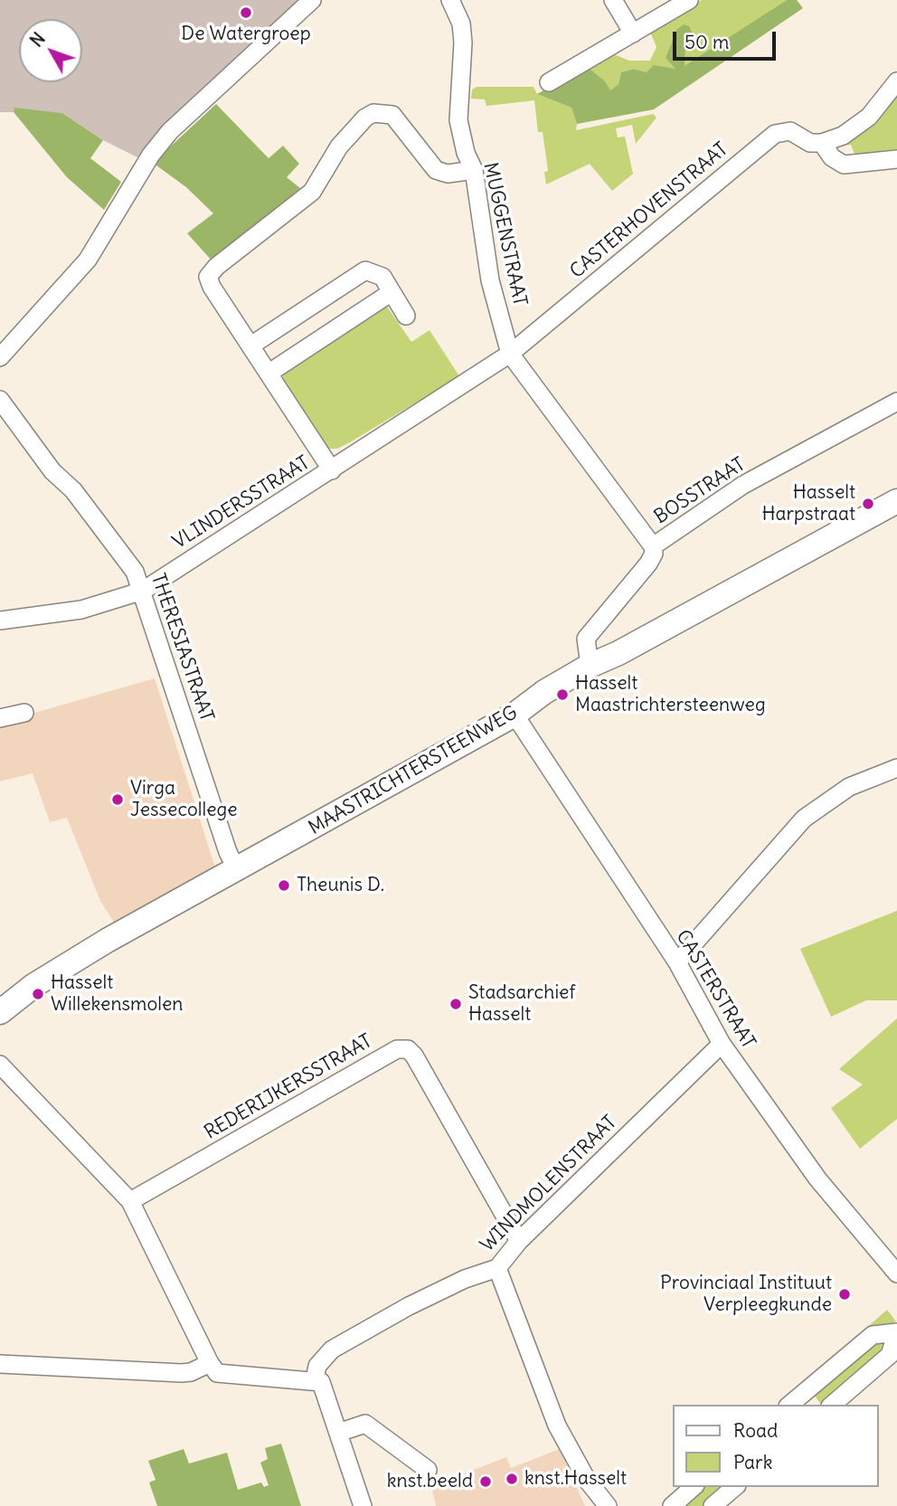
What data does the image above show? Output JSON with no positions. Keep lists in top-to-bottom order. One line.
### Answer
{"streets":{"main road":["MAASTRICHTERSTEENWEG"],"street":["CASTERHOVENSTRAAT","MUGGENSTRAAT","BOSSTRAAT","VLINDERSSTRAAT","THERESIASTRAAT","CASTERSTRAAT","REDERIJKERSSTRAAT","WINDMOLENSTRAAT"]},"crossings":[["CASTERHOVENSTRAAT","MUGGENSTRAAT"],["CASTERHOVENSTRAAT","VLINDERSSTRAAT"],["MUGGENSTRAAT","BOSSTRAAT"],["MUGGENSTRAAT","VLINDERSSTRAAT"],["BOSSTRAAT","MAASTRICHTERSTEENWEG"],["VLINDERSSTRAAT","THERESIASTRAAT"],["THERESIASTRAAT","MAASTRICHTERSTEENWEG"],["MAASTRICHTERSTEENWEG","CASTERSTRAAT"],["CASTERSTRAAT","WINDMOLENSTRAAT"],["REDERIJKERSSTRAAT","WINDMOLENSTRAAT"]],"places":["De Watergroep","Hasselt Harpstraat","Hasselt Maastrichtersteenweg","Virga Jessecollege","Theunis D.","Hasselt Willekensmolen","Stadsarchief Hasselt","Provinciaal Instituut Verpleegkunde","knst.Hasselt","knst.beeld"],"legend":["Road","Park"],"scale_bar":"50 m","north":"top left"}
